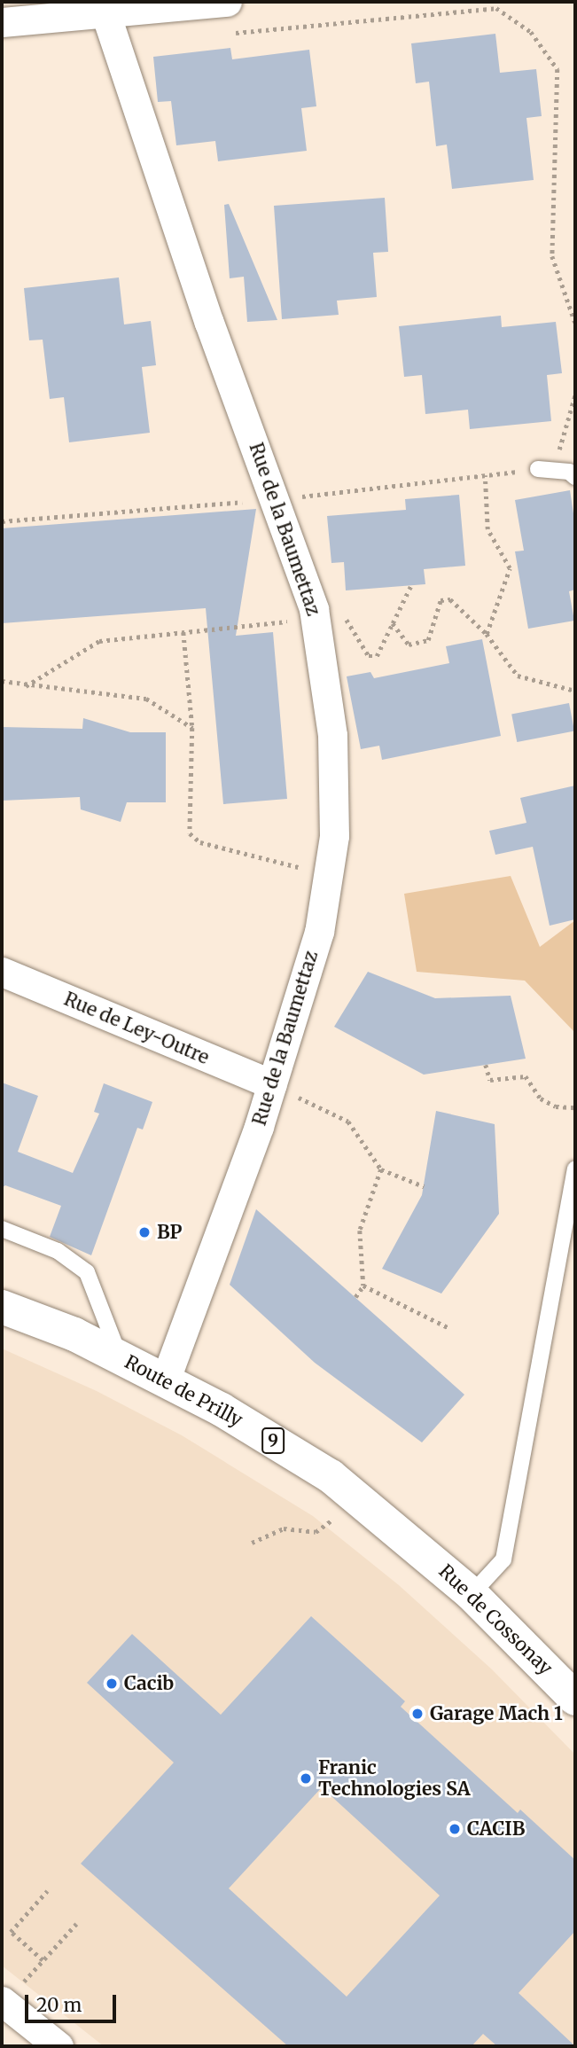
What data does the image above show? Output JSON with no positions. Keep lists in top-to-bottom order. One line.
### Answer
{"streets":{"main road":["Route de Prilly","9","Rue de Cossonay"],"street":["Rue de la Baumettaz","Rue de Ley-Outre"]},"crossings":[["Rue de la Baumettaz","Rue de Ley-Outre"],["Rue de la Baumettaz","Route de Prilly"],["Route de Prilly","Rue de Cossonay"]],"places":["BP","Cacib","Garage Mach 1","Franic Technologies SA","CACIB"],"scale_bar":"20 m"}
